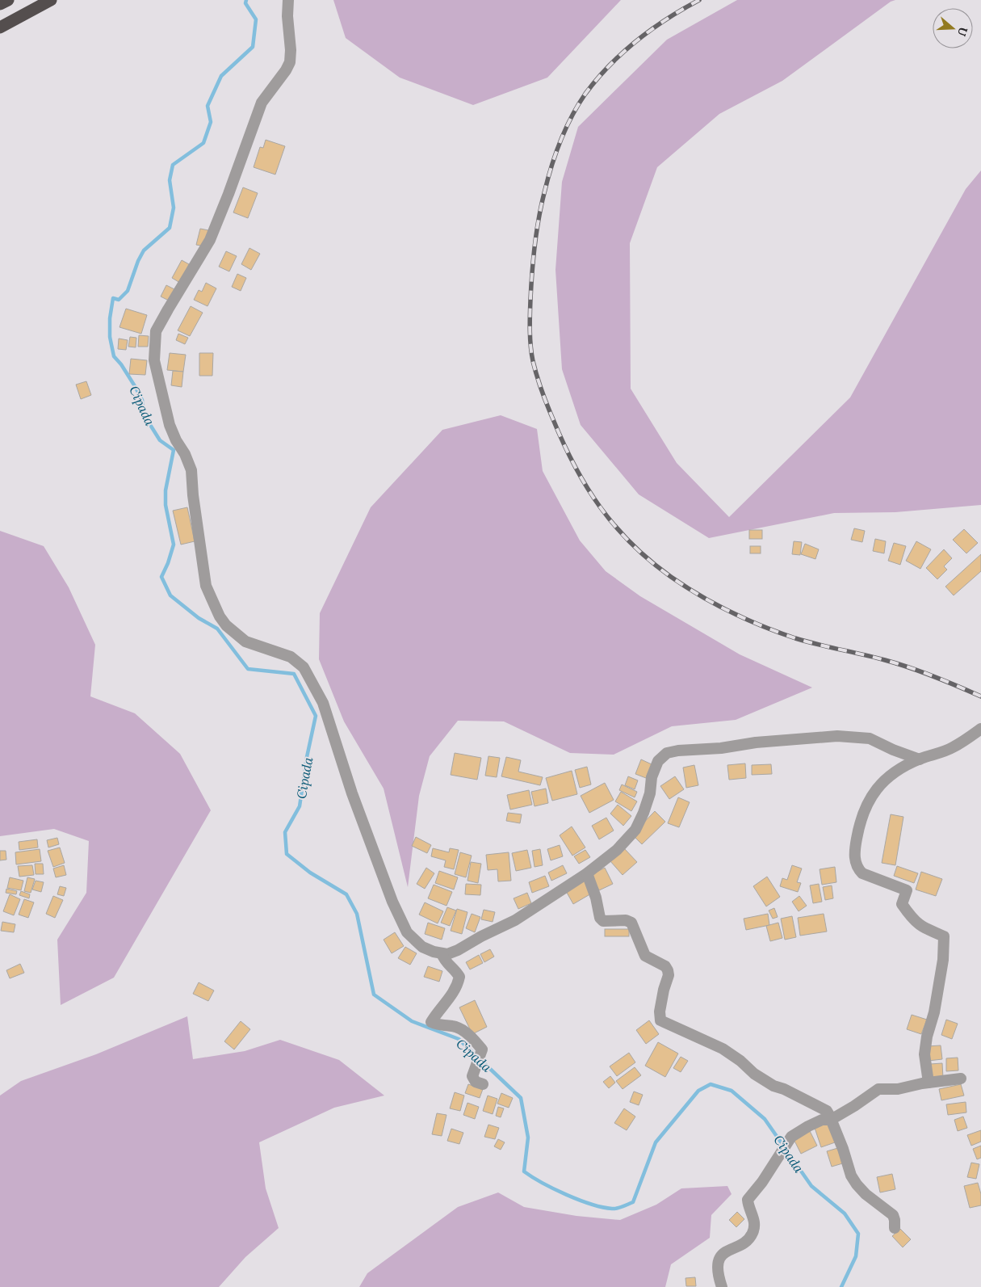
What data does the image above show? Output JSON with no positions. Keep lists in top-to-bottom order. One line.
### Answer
{"water":["Cipada"],"north":"right"}
